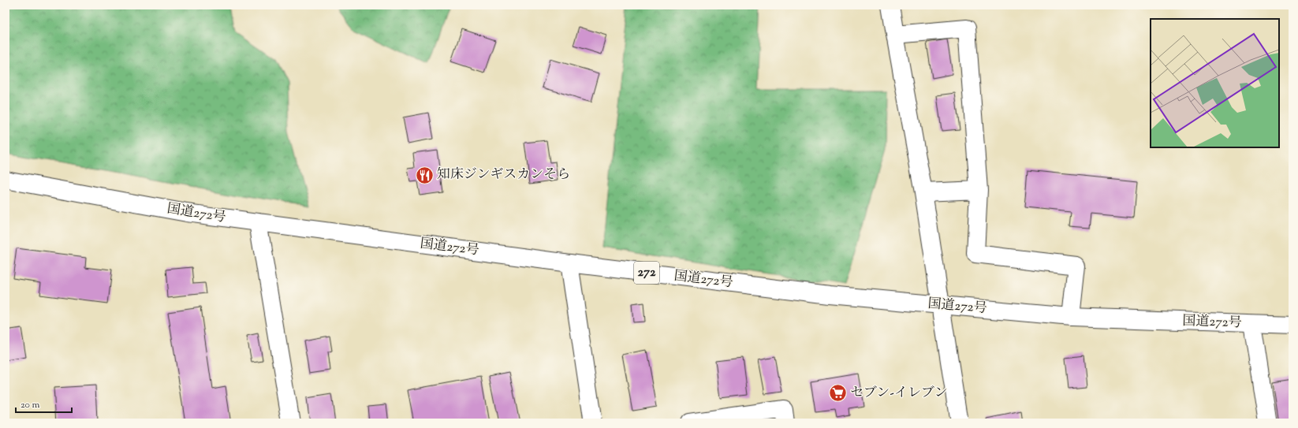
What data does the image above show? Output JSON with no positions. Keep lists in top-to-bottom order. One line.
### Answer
{"streets":{"main road":["国道272号","272"]},"places":{"restaurant":["知床ジンギスカンそら"],"supermarket":["セブン-イレブン"]},"scale_bar":"20 m"}
